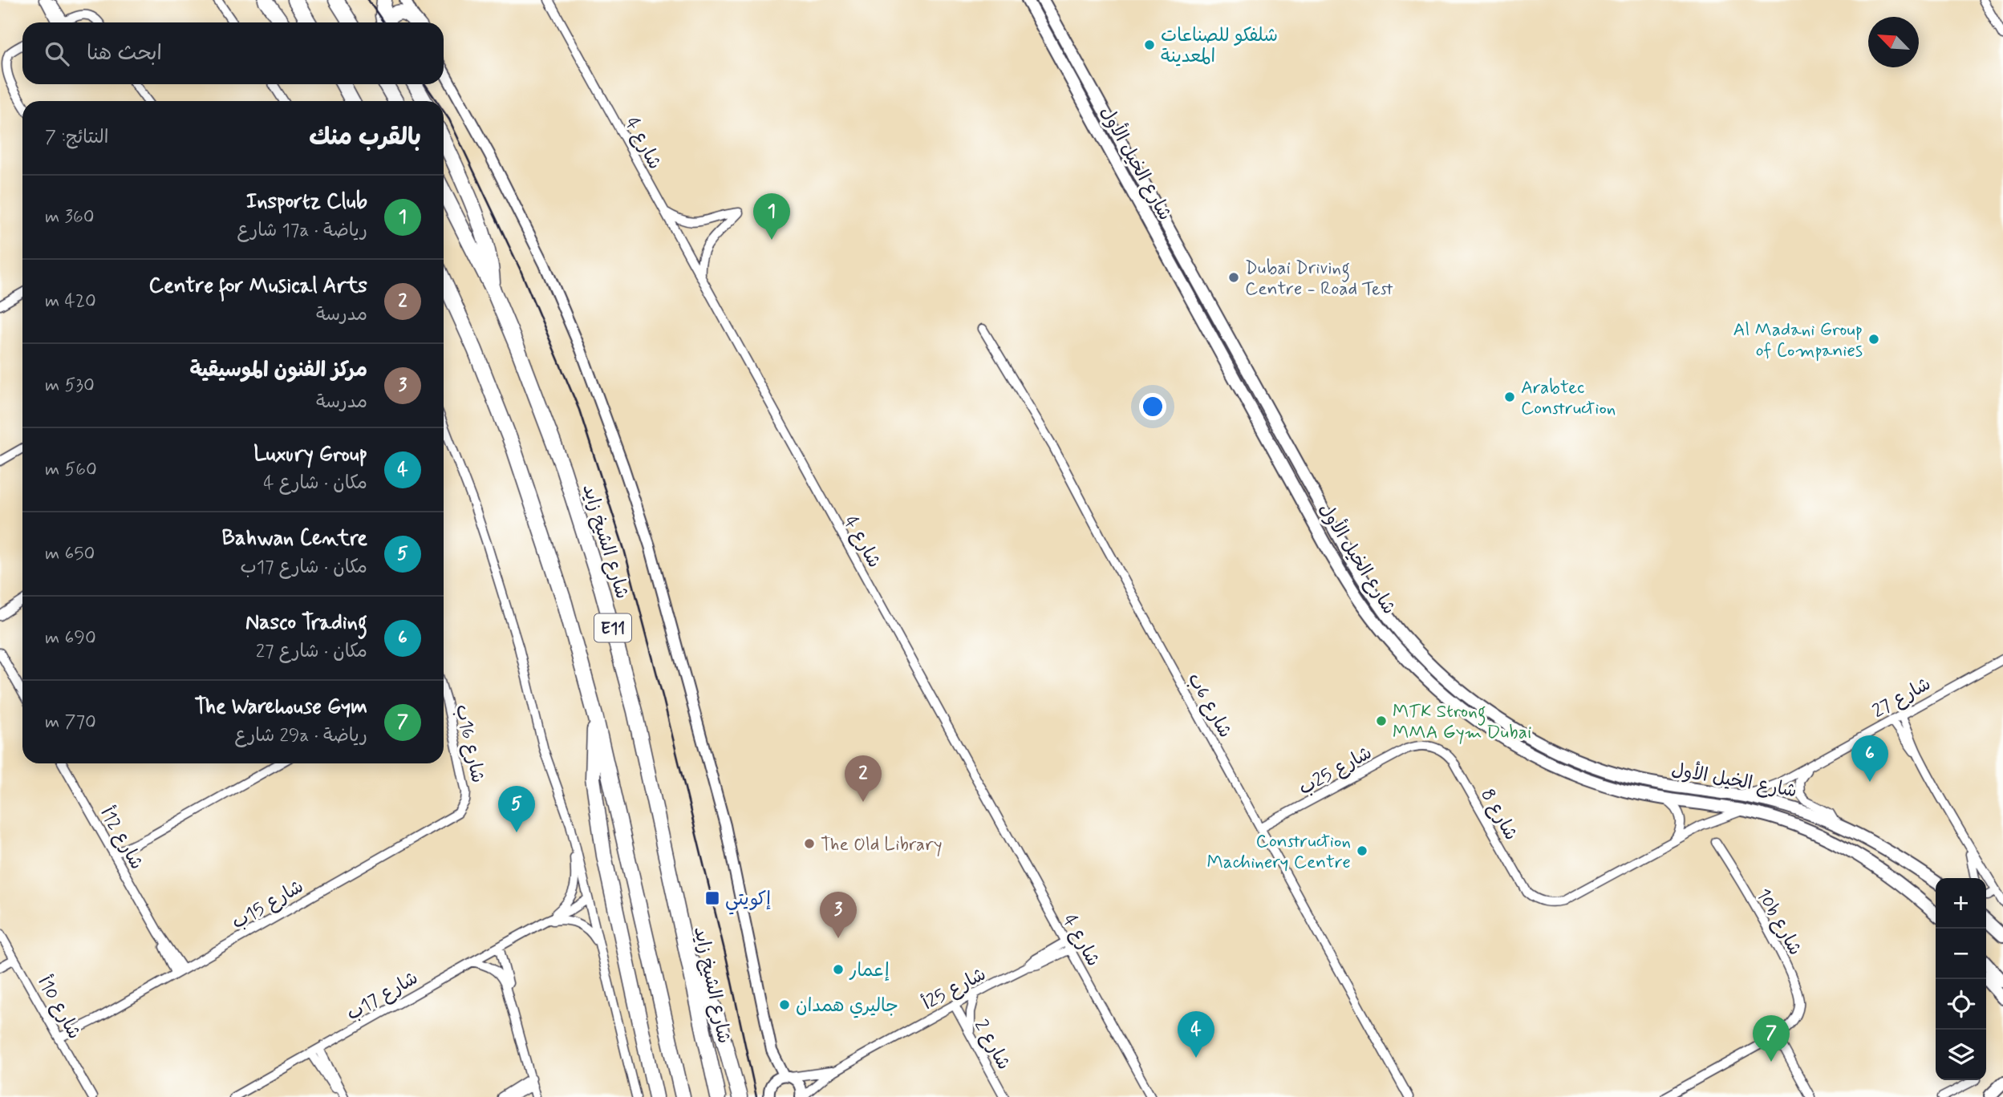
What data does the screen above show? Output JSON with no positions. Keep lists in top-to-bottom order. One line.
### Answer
{"streets":{"highway":["شارع الشيخ زايد","E11"],"main road":["شارع الخيل الأول"],"street":["شارع 4","شارع 27","شارع 6ب","شارع 16ب","شارع 25ب","شارع 8","شارع 12أ","شارع 15ب","10b شارع","شارع 25أ","شارع 17ب","شارع 10أ","شارع 2"]},"crossings":[["شارع 4","شارع 25أ"],["شارع الخيل الأول","شارع 27"],["شارع 6ب","شارع 25ب"],["شارع 16ب","شارع 15ب"],["شارع 25ب","شارع 8"],["شارع 12أ","شارع 15ب"],["شارع 15ب","شارع 10أ"],["شارع 25أ","شارع 2"]],"places":{"other":["شلفكو للصناعات المعدينة","Dubai Driving Centre - Road Test","Al Madani Group of Companies","Arabtec Construction","MTK Strong MMA Gym Dubai","The Old Library","Construction Machinery Centre","إعمار","جاليري همدان"],"transit":["إكويتي"]},"north":"top left","page":{"search":"ابحث هنا","heading":["بالقرب منك","النتائج: 7"],"list":[{"mark":"1","name":"Insportz Club","note":"رياضة · 17a شارع","value":"360 m"},{"mark":"2","name":"Centre for Musical Arts","note":"مدرسة","value":"420 m"},{"mark":"3","name":"مركز الفنون الموسيقية","note":"مدرسة","value":"530 m"},{"mark":"4","name":"Luxury Group","note":"مكان · شارع 4","value":"560 m"},{"mark":"5","name":"Bahwan Centre","note":"مكان · شارع 17ب","value":"650 m"},{"mark":"6","name":"Nasco Trading","note":"مكان · شارع 27","value":"690 m"},{"mark":"7","name":"The Warehouse Gym","note":"رياضة · 29a شارع","value":"770 m"}],"pins":["1","6","2","5","3","4","7"],"map_buttons":["+","−"]}}
